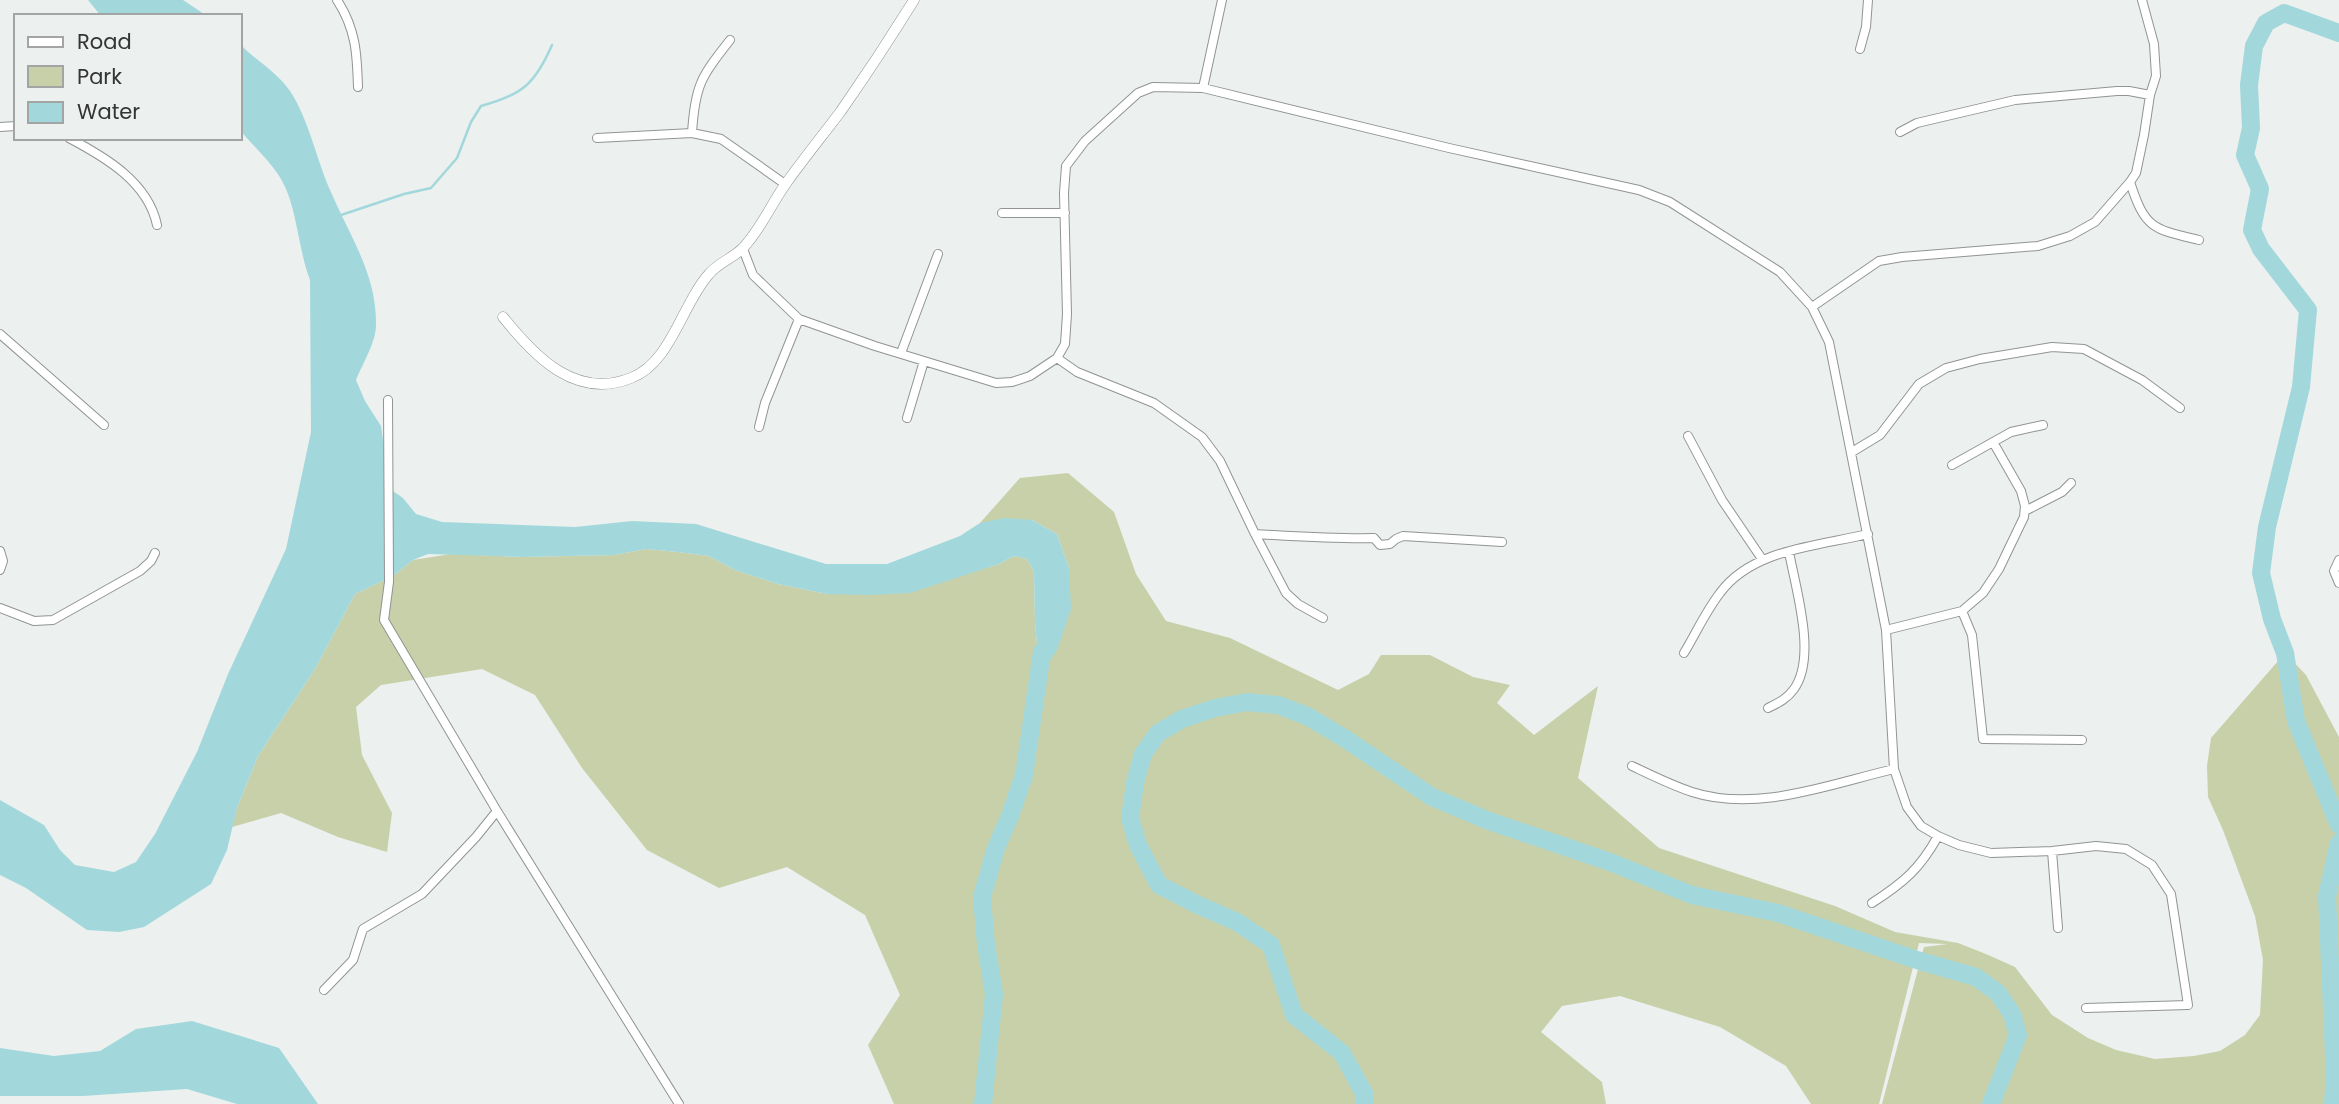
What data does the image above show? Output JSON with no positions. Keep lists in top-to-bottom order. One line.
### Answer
{"legend":["Road","Park","Water"]}
